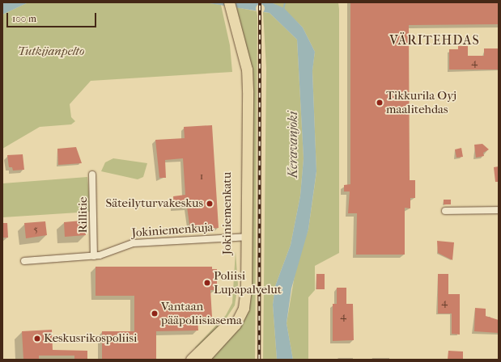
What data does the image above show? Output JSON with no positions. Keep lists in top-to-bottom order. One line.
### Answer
{"streets":{"main road":["Jokiniemenkatu"],"street":["Rillitie","Jokiniemenkuja"]},"crossings":[["Jokiniemenkatu","Jokiniemenkuja"],["Rillitie","Jokiniemenkuja"]],"districts":["VÄRITEHDAS"],"water":["Keravanjoki"],"parks":["Tutkijanpelto"],"places":["Tikkurila Oyj maalitehdas","Säteilyturvakeskus","Poliisi Lupapalvelut","Vantaan pääpoliisiasema","Keskusrikospoliisi"],"house_numbers":["4","1","5","4","4"],"scale_bar":"100 m"}
